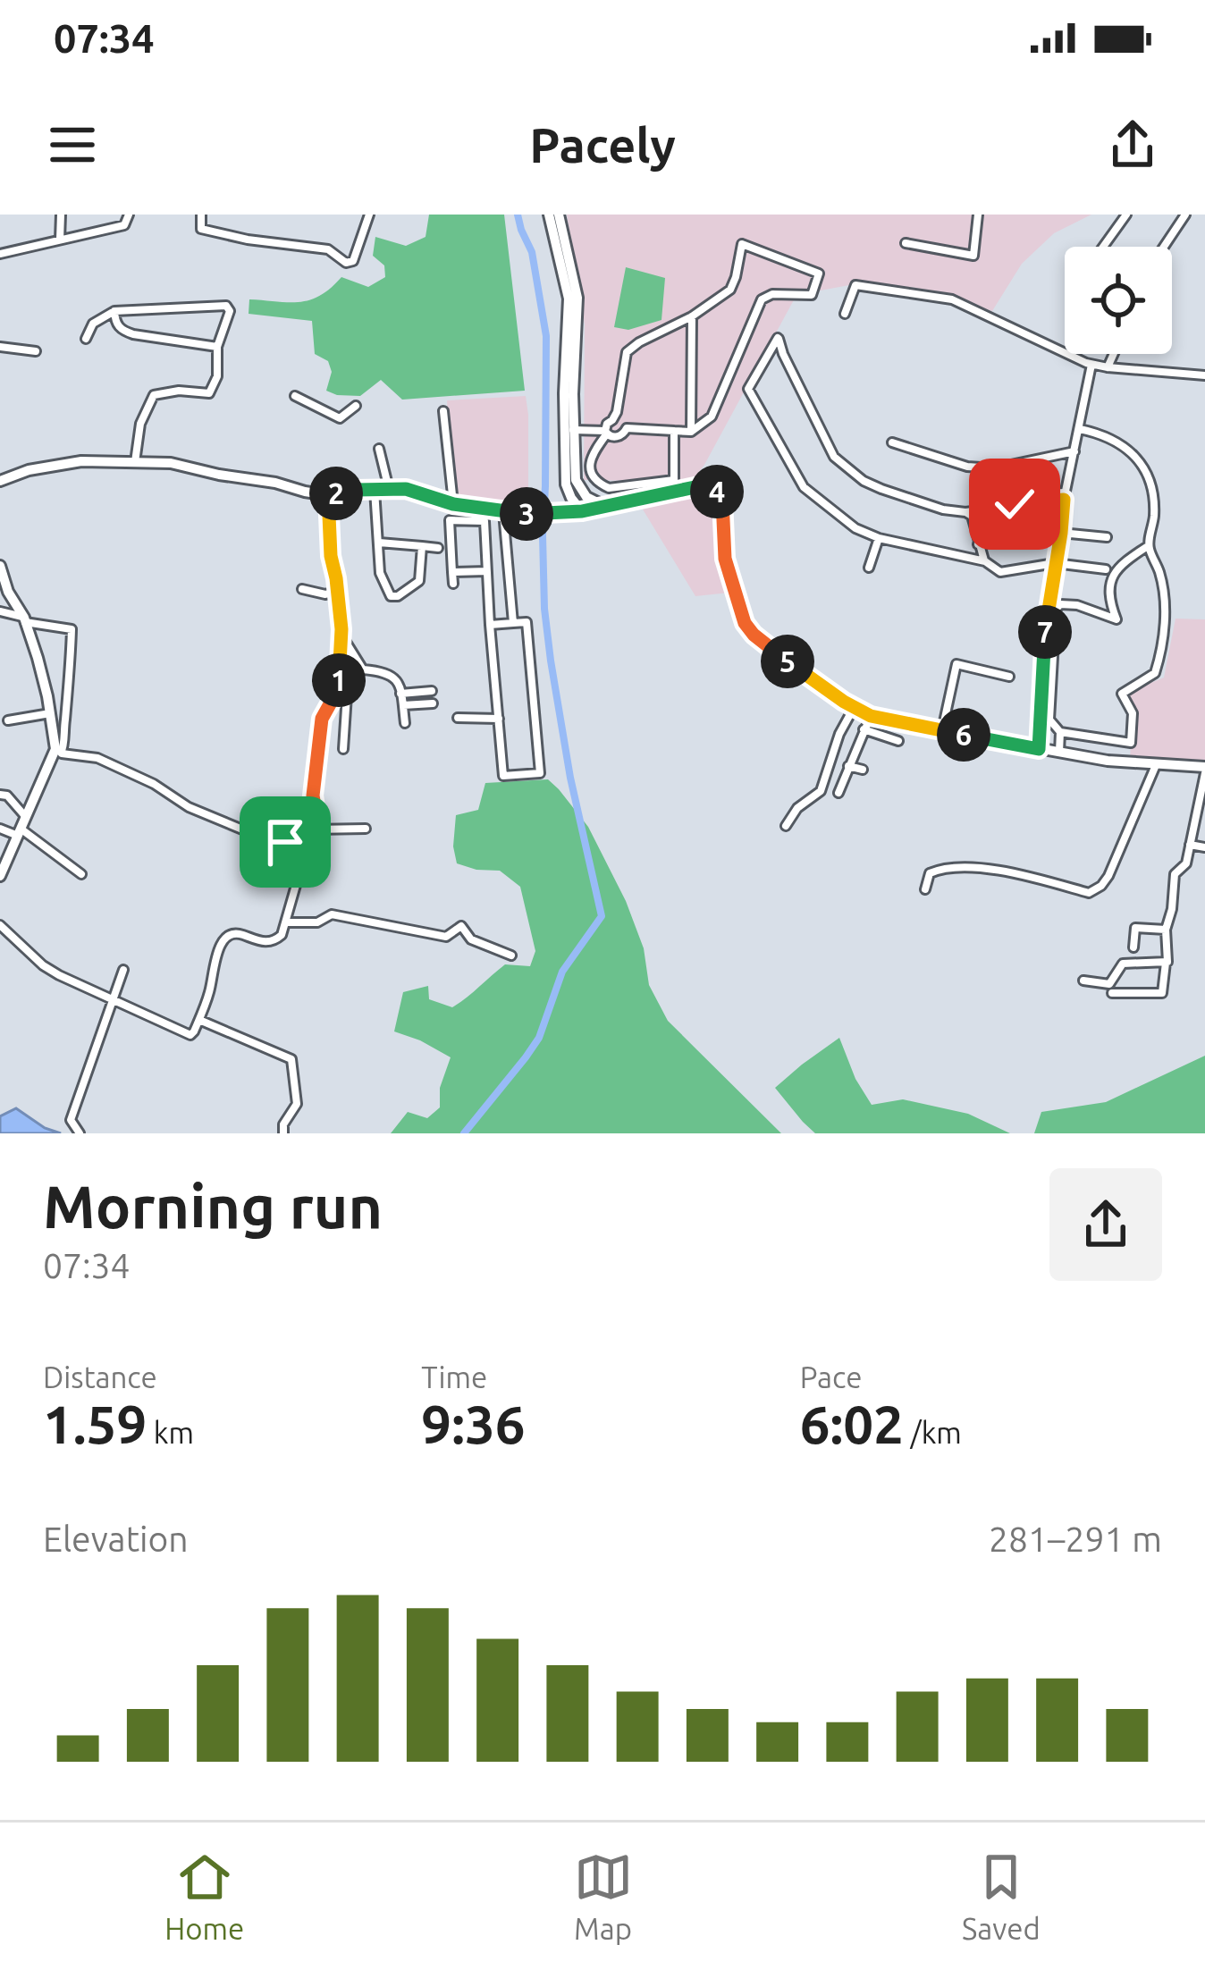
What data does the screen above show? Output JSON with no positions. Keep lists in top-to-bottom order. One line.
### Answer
{"page":{"status":"07:34","header":"Pacely","pins":["4","2","3","7","5","1","6"],"heading":["Morning run","07:34"],"stats":[["Distance","1.59 km"],["Time","9:36"],["Pace","6:02 /km"]],"chart":["Elevation","281–291 m"],"tabs":["Home","Map","Saved"]}}
